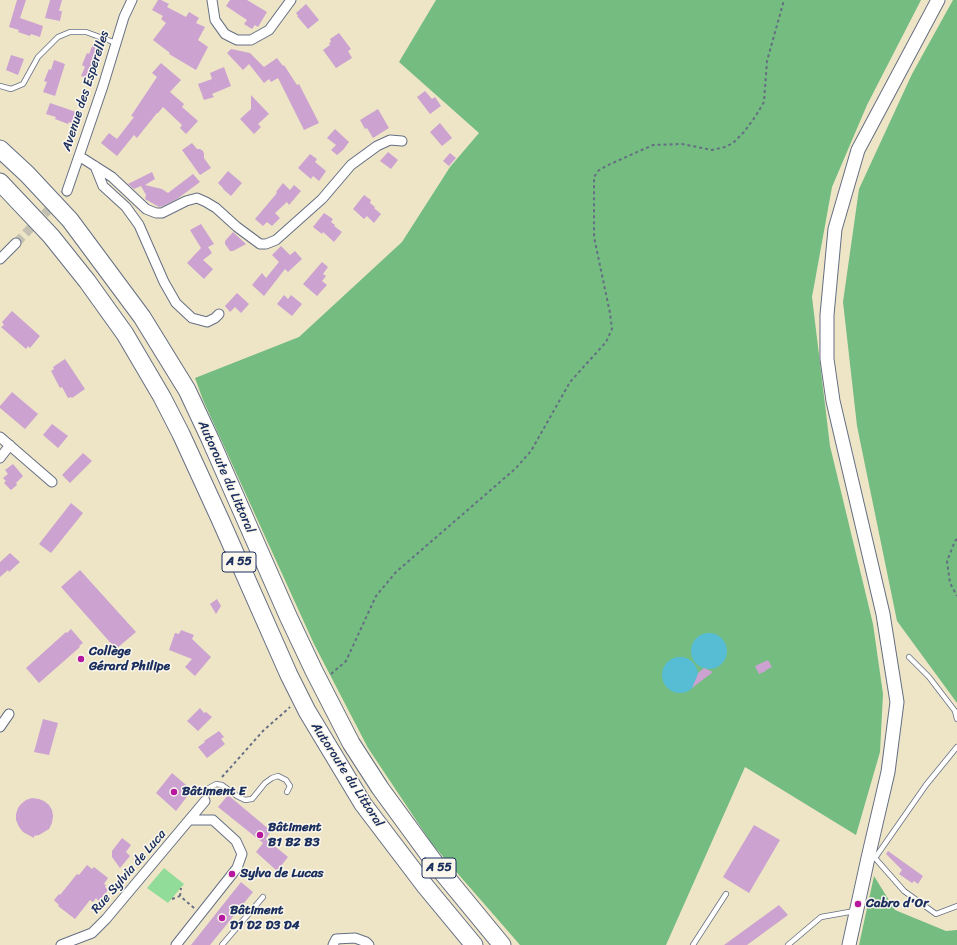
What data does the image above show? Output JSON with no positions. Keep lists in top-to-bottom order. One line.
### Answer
{"streets":{"highway":["Autoroute du Littoral","A 55"],"street":["Avenue des Esperelles","Rue Sylvia de Luca"]},"places":["Collège Gérard Philipe","Bâtiment E","Bâtiment B1 B2 B3","Sylva de Lucas","Cabro d'Or","Bâtiment D1 D2 D3 D4"]}
